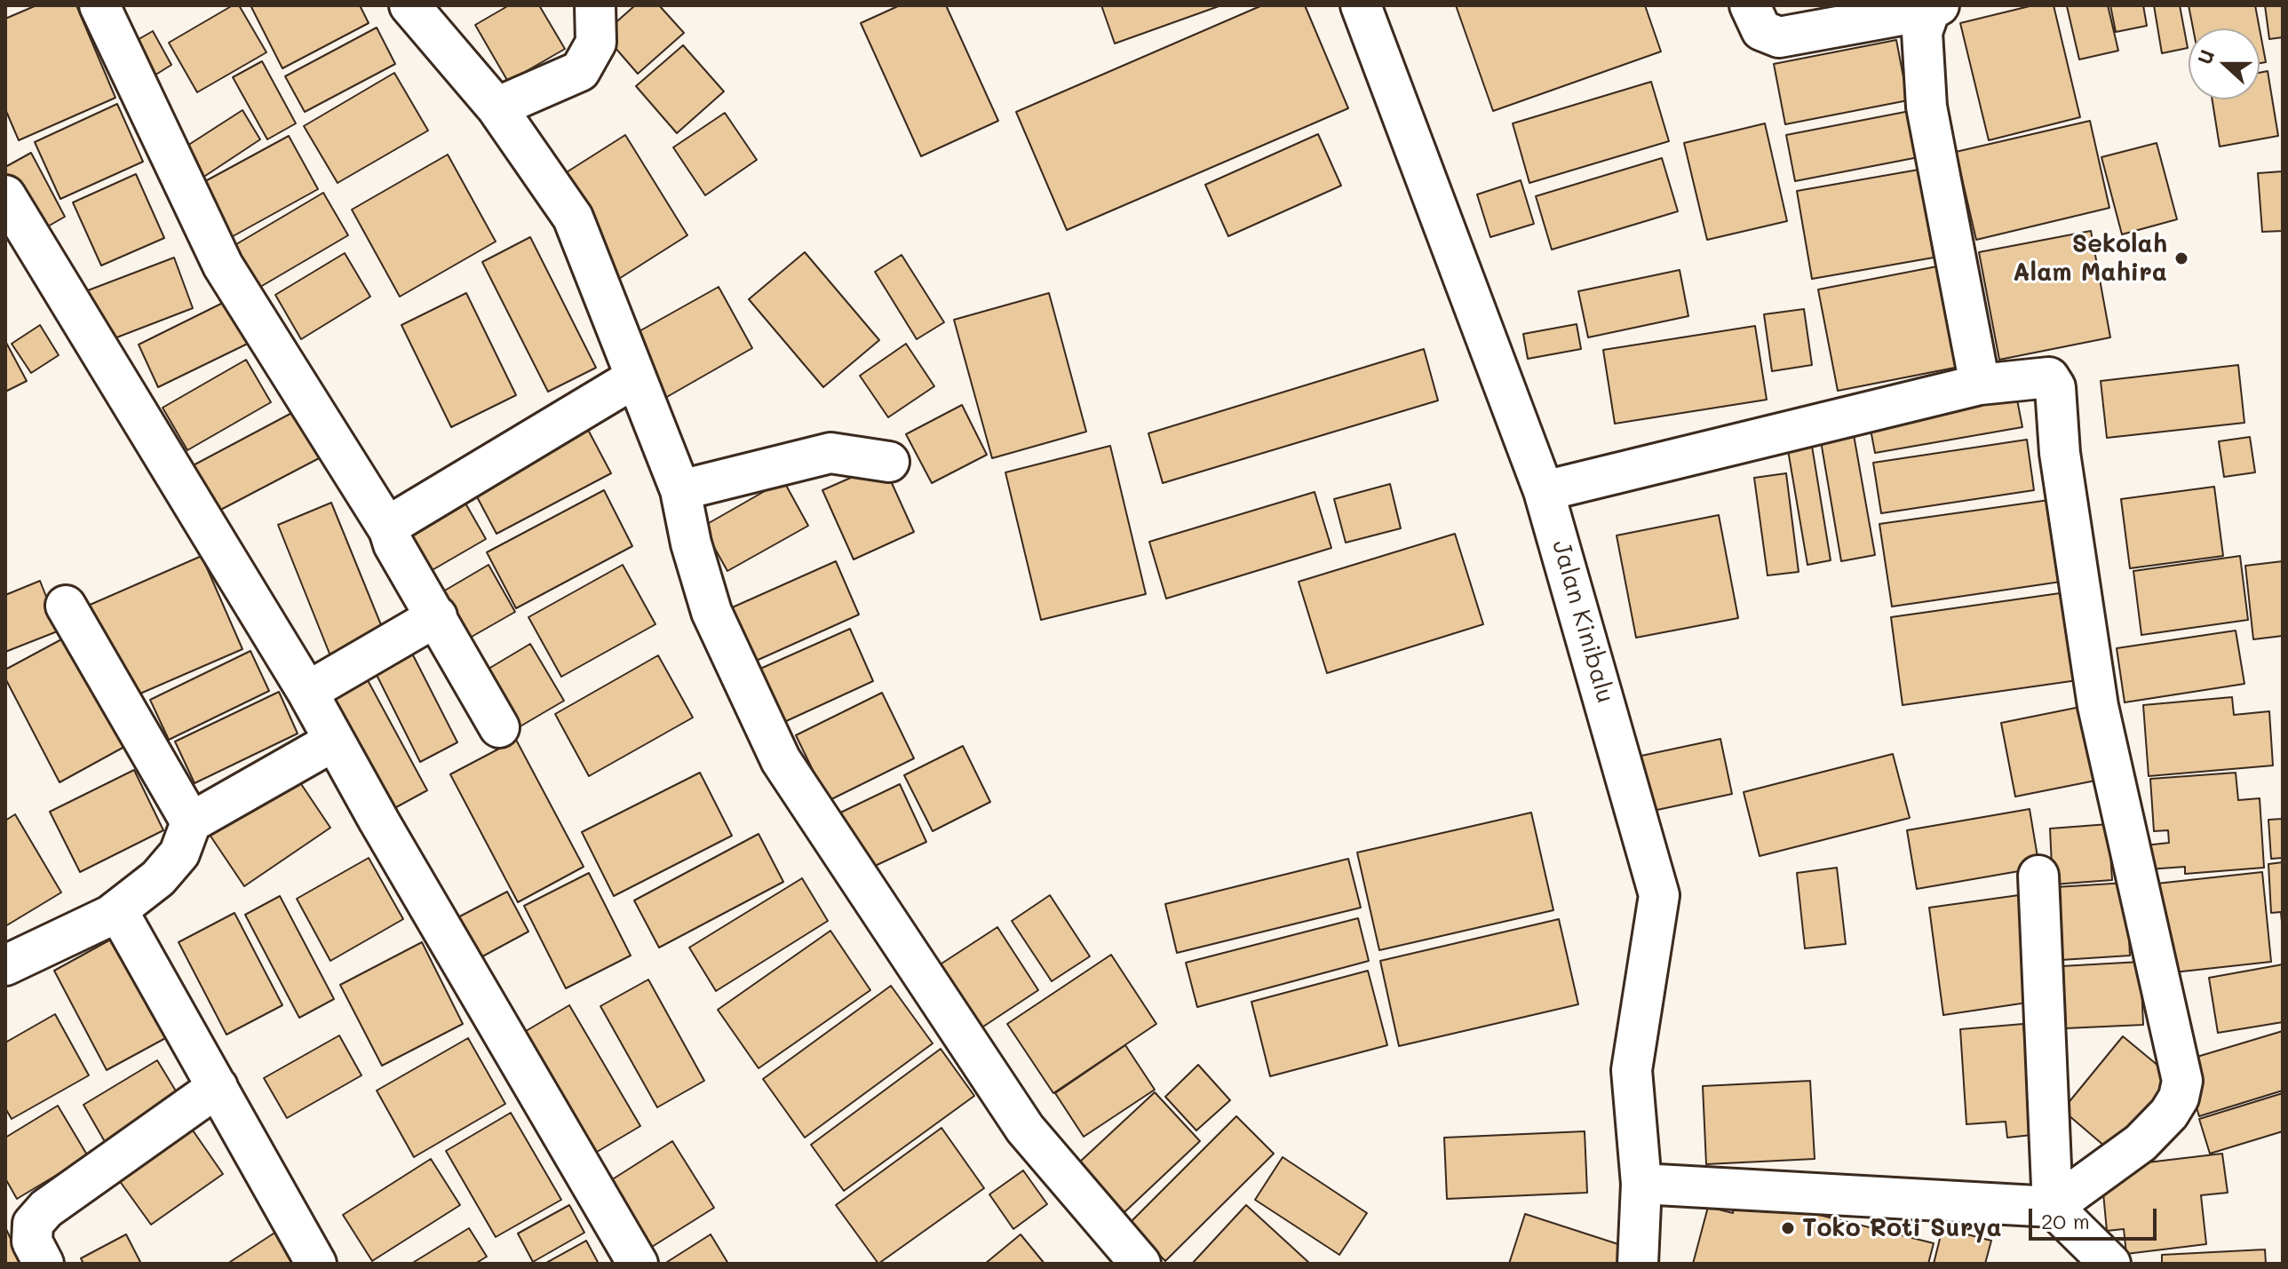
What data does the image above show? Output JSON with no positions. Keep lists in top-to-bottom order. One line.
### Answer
{"streets":{"street":["Jalan Kinibalu"]},"places":["Sekolah Alam Mahira","Toko Roti Surya"],"scale_bar":"20 m","north":"left"}
